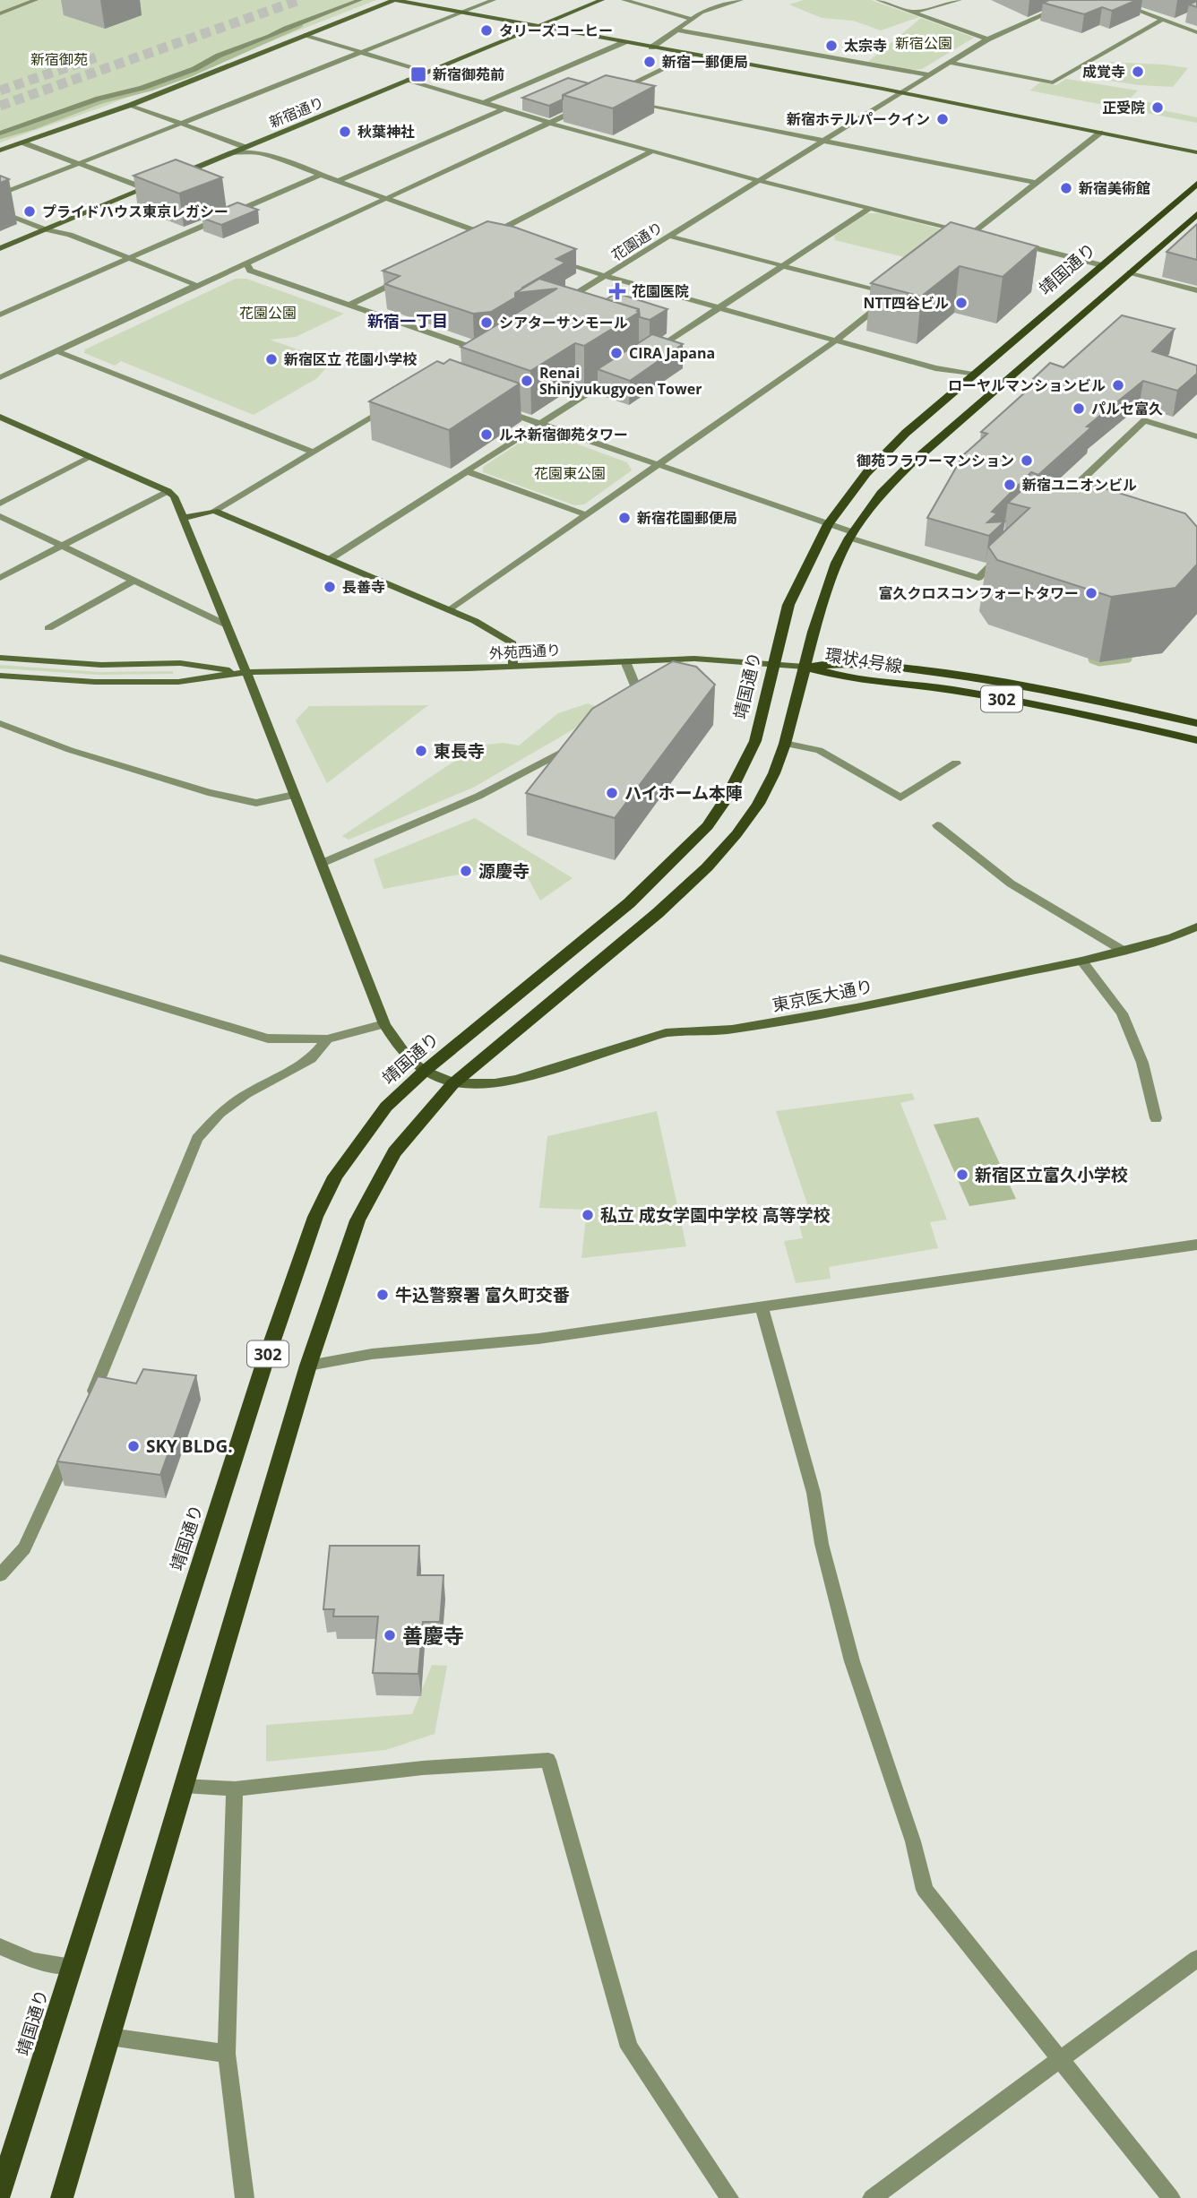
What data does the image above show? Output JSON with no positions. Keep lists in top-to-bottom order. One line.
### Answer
{"streets":{"main road":["靖国通り","環状4号線","302"],"street":["新宿通り","花園通り","外苑西通り","東京医大通り"]},"crossings":[["靖国通り","外苑西通り"],["靖国通り","環状4号線"],["靖国通り","東京医大通り"],["外苑西通り","環状4号線"]],"districts":["新宿一丁目"],"parks":["新宿公園","新宿御苑","花園公園","花園東公園"],"places":{"other":["タリーズコーヒー","太宗寺","新宿一郵便局","成覚寺","正受院","新宿ホテルパークイン","秋葉神社","新宿美術館","プライドハウス東京レガシー","NTT四谷ビル","シアターサンモール","CIRA Japana","新宿区立 花園小学校","Renai Shinjyukugyoen Tower","ローヤルマンションビル","パルセ富久","ルネ新宿御苑タワー","御苑フラワーマンション","新宿ユニオンビル","新宿花園郵便局","長善寺","富久クロスコンフォートタワー","東長寺","ハイホーム本陣","源慶寺","新宿区立富久小学校","私立 成女学園中学校 高等学校","牛込警察署 富久町交番","SKY BLDG.","善慶寺"],"transit":["新宿御苑前"],"health":["花園医院"]}}
